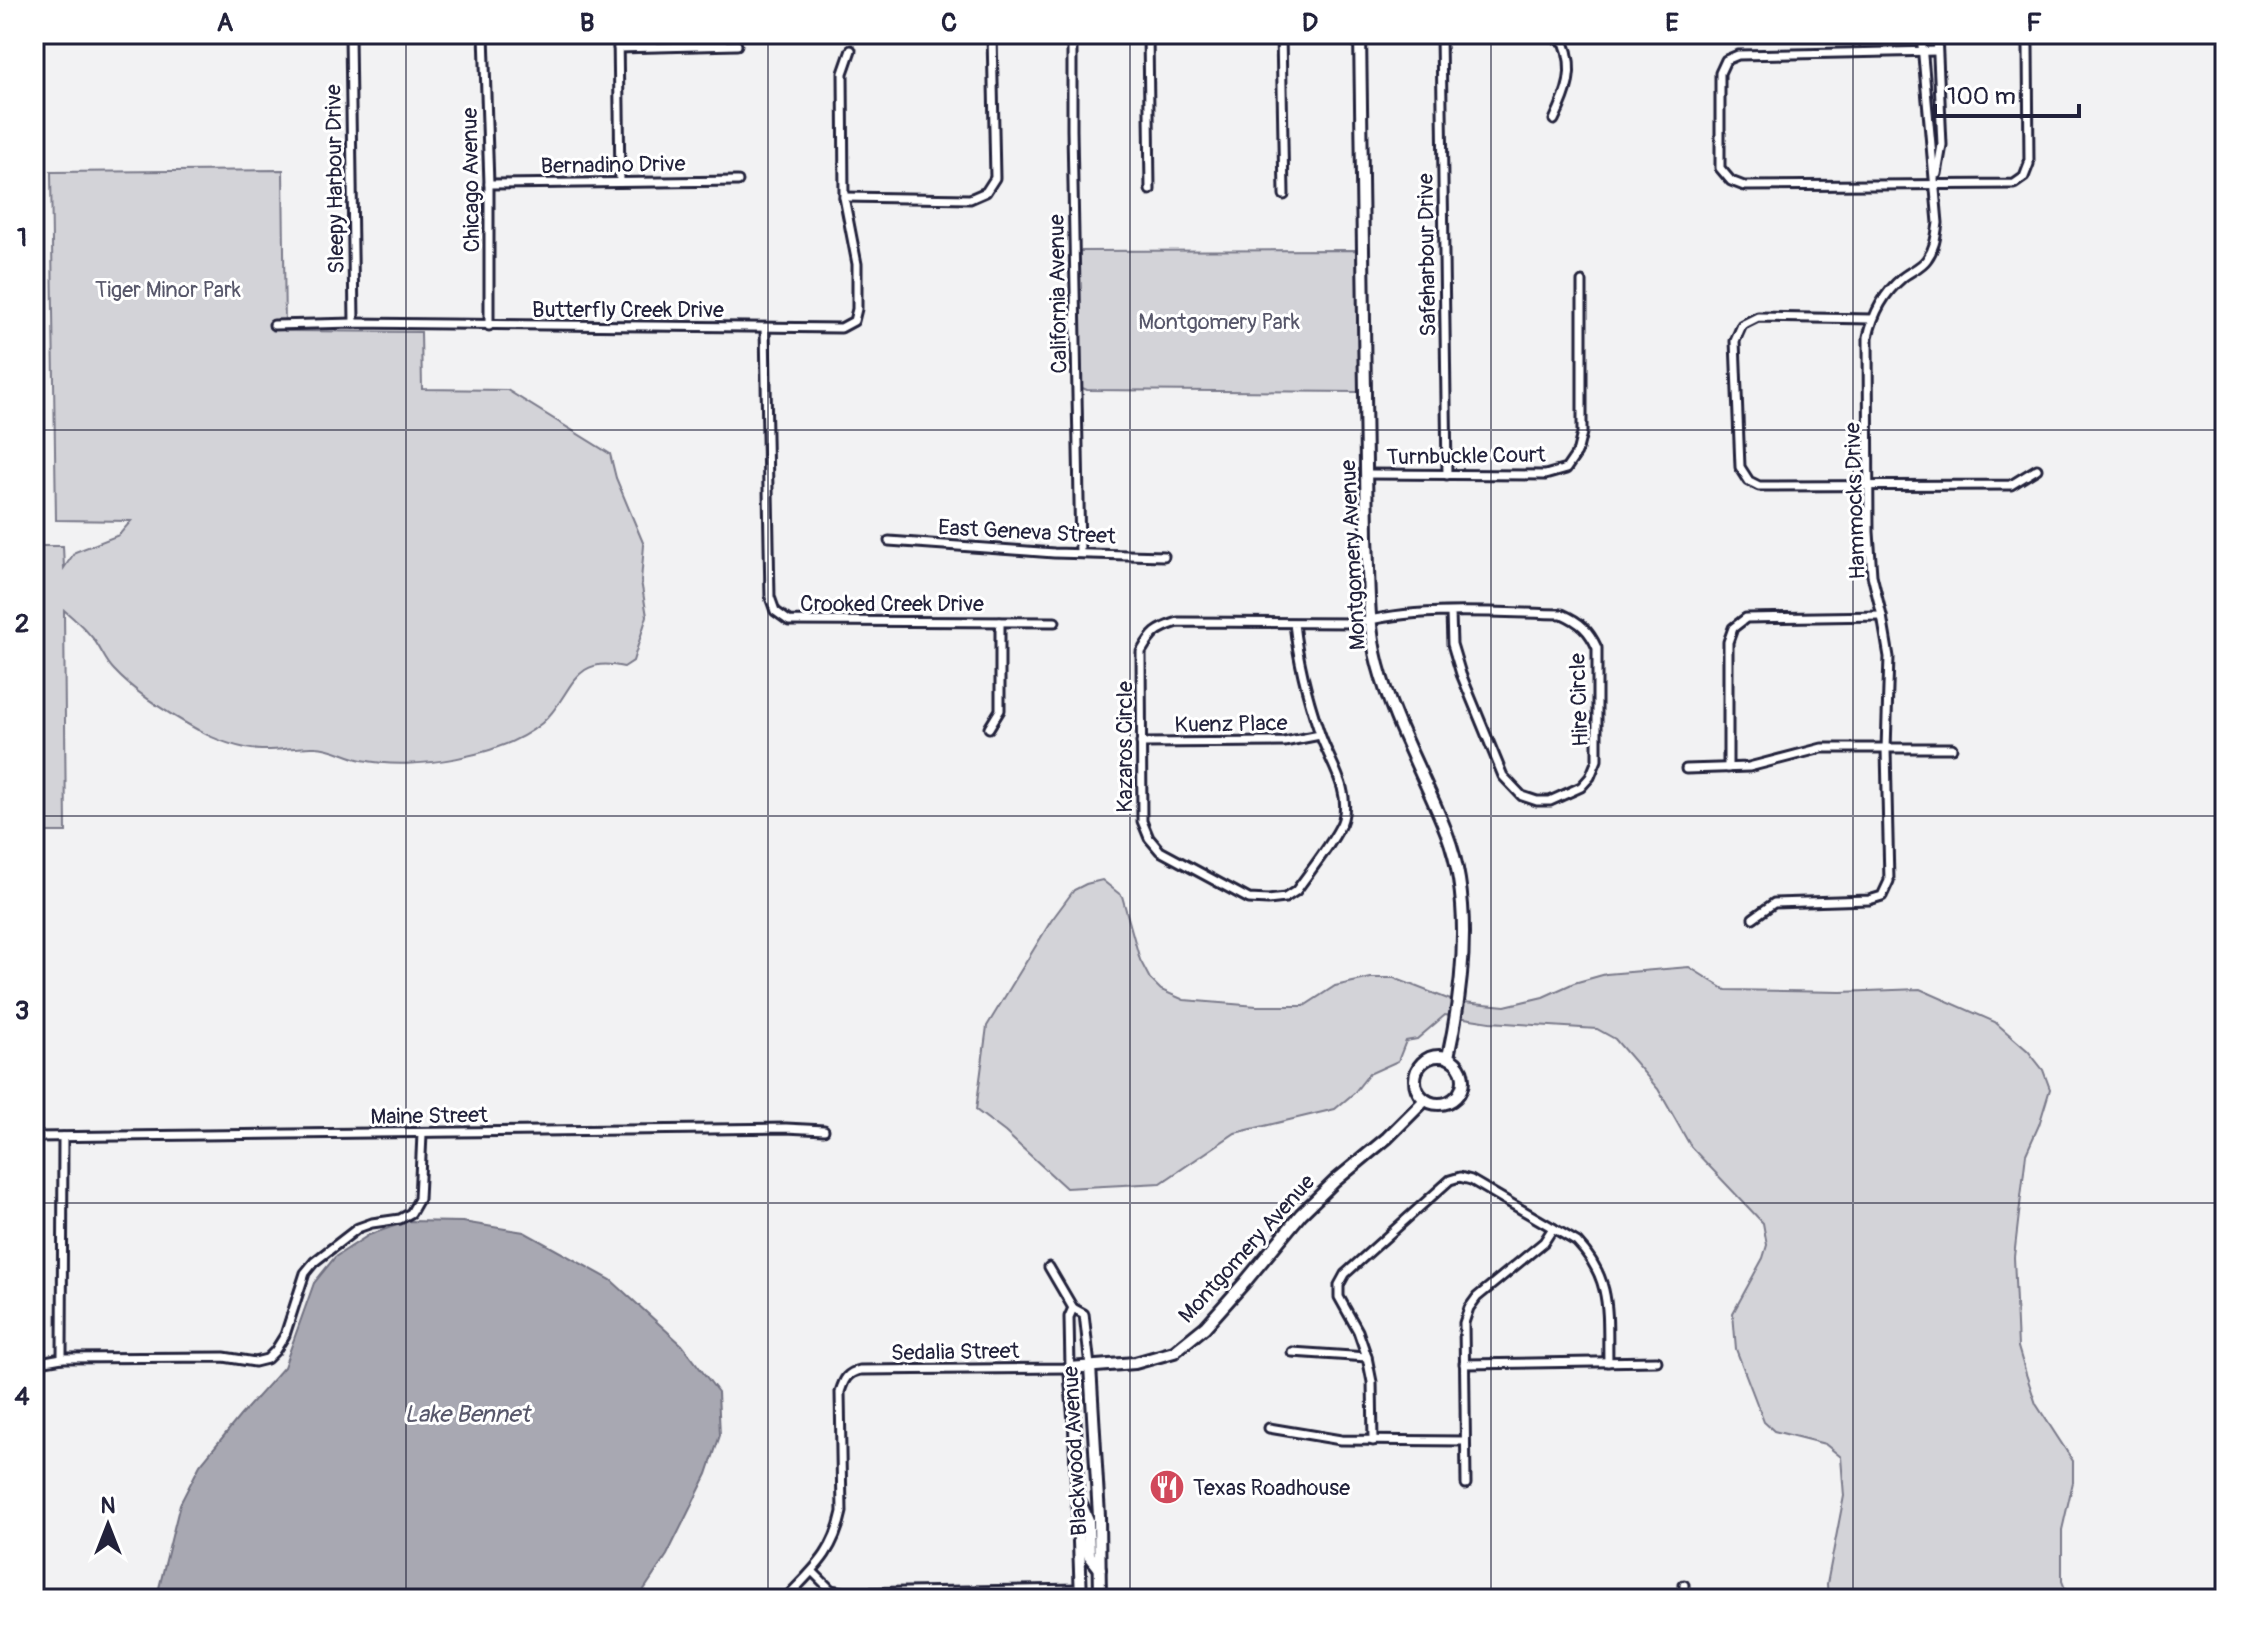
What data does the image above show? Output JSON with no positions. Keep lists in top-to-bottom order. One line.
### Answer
{"streets":{"street":["Bernadino Drive","Sleepy Harbour Drive","Chicago Avenue","Safeharbour Drive","California Avenue","Butterfly Creek Drive","Turnbuckle Court","Hammocks Drive","East Geneva Street","Montgomery Avenue","Crooked Creek Drive","Hire Circle","Kuenz Place","Kazaros Circle","Maine Street","Sedalia Street","Blackwood Avenue"]},"crossings":[["Bernadino Drive","Chicago Avenue"],["Sleepy Harbour Drive","Butterfly Creek Drive"],["Chicago Avenue","Butterfly Creek Drive"],["Safeharbour Drive","Turnbuckle Court"],["California Avenue","East Geneva Street"],["Butterfly Creek Drive","Crooked Creek Drive"],["Turnbuckle Court","Montgomery Avenue"],["Montgomery Avenue","Hire Circle"],["Montgomery Avenue","Kazaros Circle"],["Montgomery Avenue","Sedalia Street"],["Montgomery Avenue","Blackwood Avenue"],["Hire Circle","Kazaros Circle"],["Kuenz Place","Kazaros Circle"],["Sedalia Street","Blackwood Avenue"]],"water":["Lake Bennet"],"parks":["Tiger Minor Park","Montgomery Park"],"places":{"restaurant":["Texas Roadhouse"]},"scale_bar":"100 m","north":"top","grid":{"columns":["A","B","C","D","E","F"],"rows":["1","2","3","4"]}}
